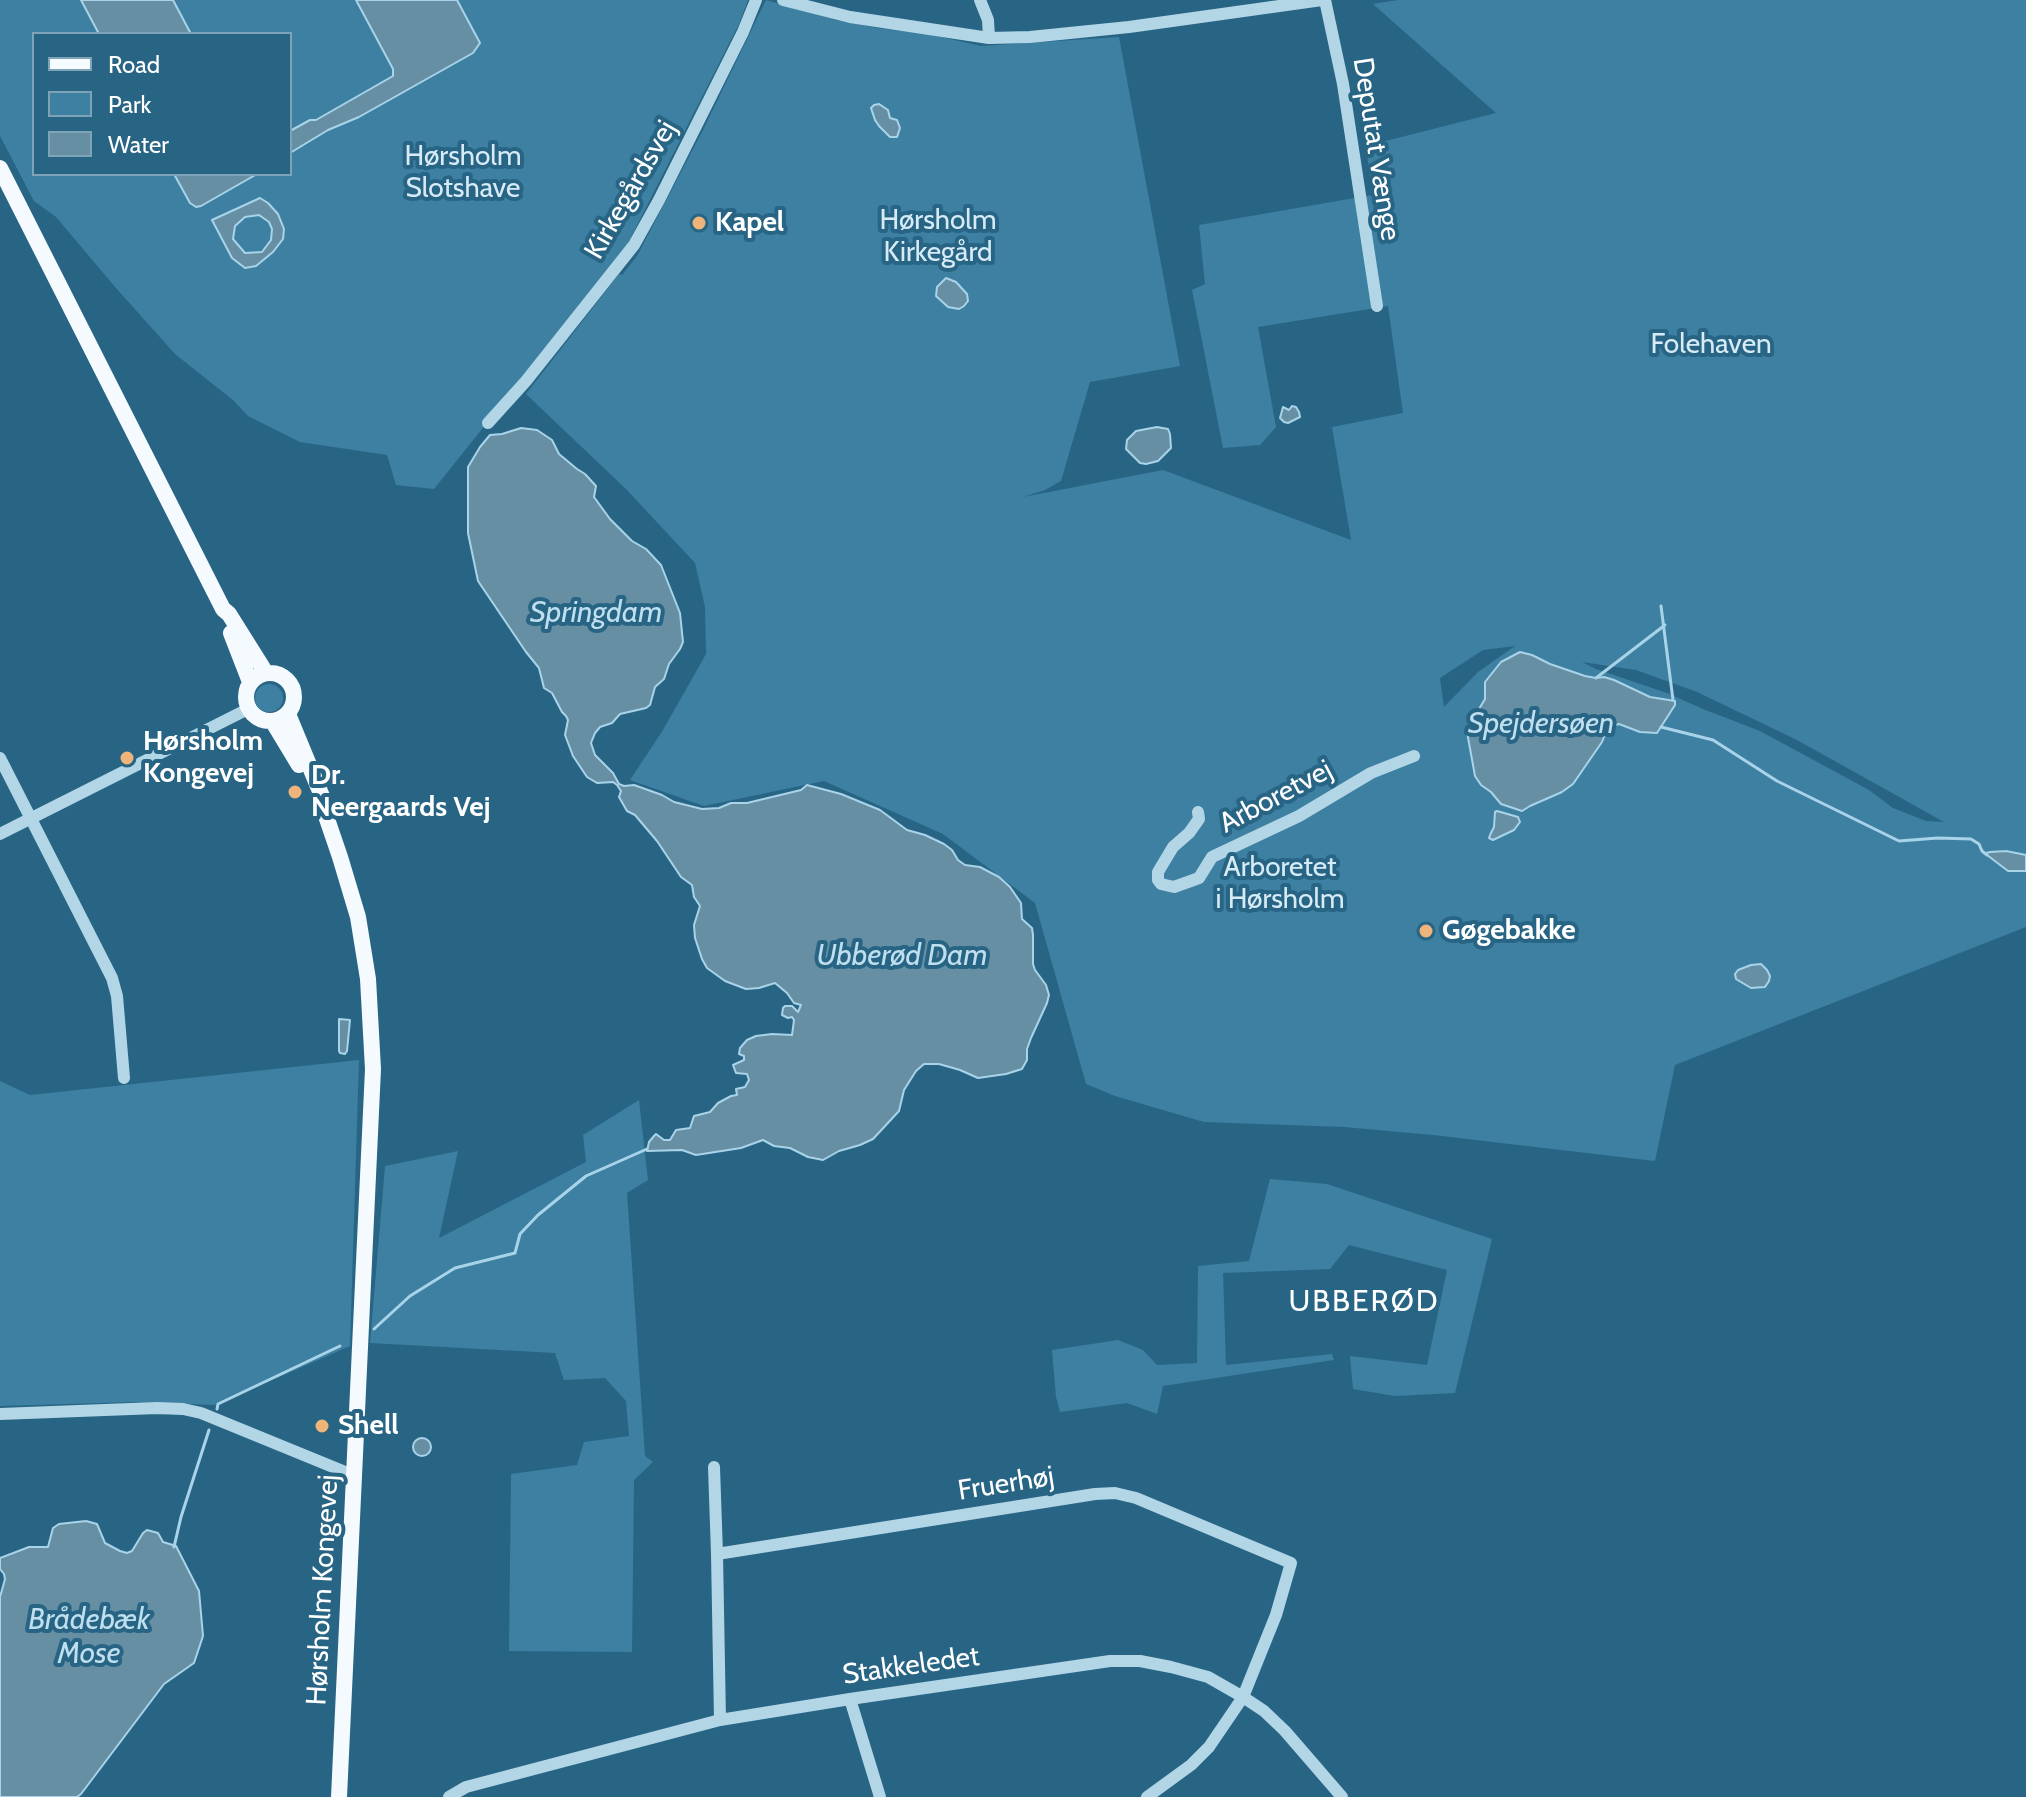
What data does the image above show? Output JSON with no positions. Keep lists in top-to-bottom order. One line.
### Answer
{"streets":{"main road":["Hørsholm Kongevej"],"street":["Deputat Vænge","Kirkegårdsvej","Arboretvej","Fruerhøj","Stakkeledet"]},"crossings":[["Fruerhøj","Stakkeledet"]],"districts":["UBBERØD"],"water":["Springdam","Spejdersøen","Ubberød Dam","Brådebæk Mose"],"parks":["Hørsholm Slotshave","Hørsholm Kirkegård","Folehaven","Arboretet i Hørsholm"],"places":["Kapel","Hørsholm Kongevej","Dr. Neergaards Vej","Gøgebakke","Shell"],"legend":["Road","Park","Water"]}
